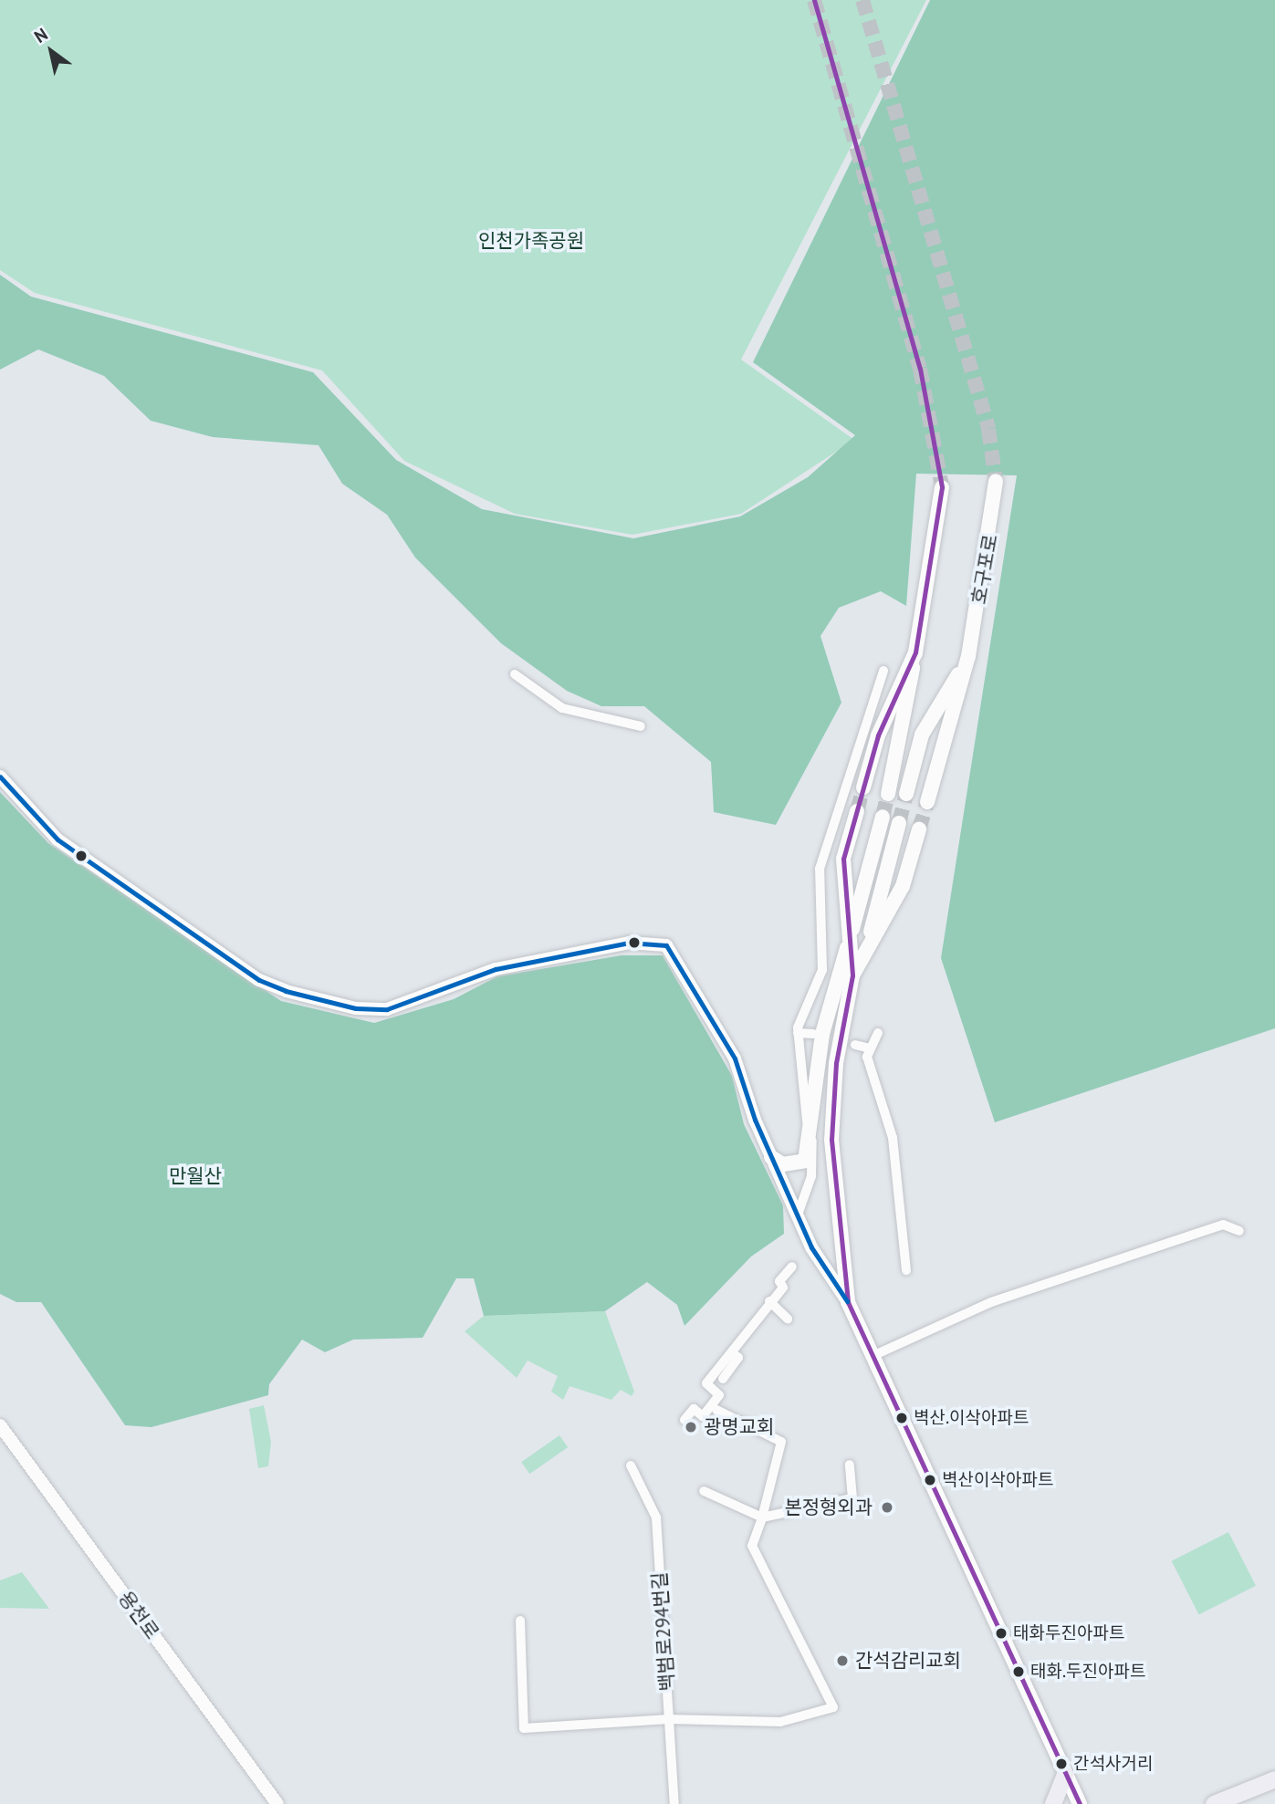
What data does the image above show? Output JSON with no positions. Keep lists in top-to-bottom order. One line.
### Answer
{"streets":{"main road":["호구포로"],"street":["용천로","백범로294번길"]},"parks":["인천가족공원","만월산"],"places":["벽산.이삭아파트","광명교회","벽산이삭아파트","본정형외과","태화두진아파트","간석감리교회","태화.두진아파트","간석사거리"],"north":"top left"}
